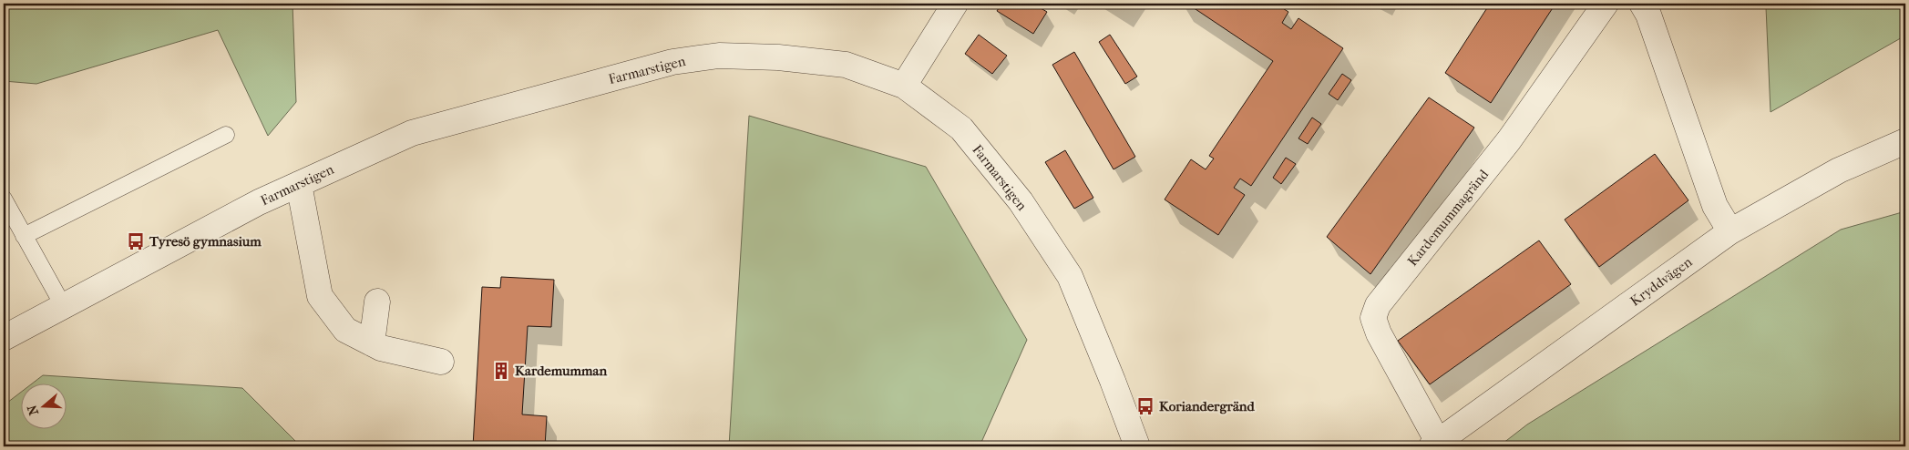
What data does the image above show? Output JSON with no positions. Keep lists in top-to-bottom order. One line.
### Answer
{"streets":{"street":["Farmarstigen","Kardemummagränd","Kryddvägen"]},"crossings":[["Kardemummagränd","Kryddvägen"]],"places":{"bus stop":["Tyresö gymnasium","Koriandergränd"],"building":["Kardemumman"]},"north":"left"}
